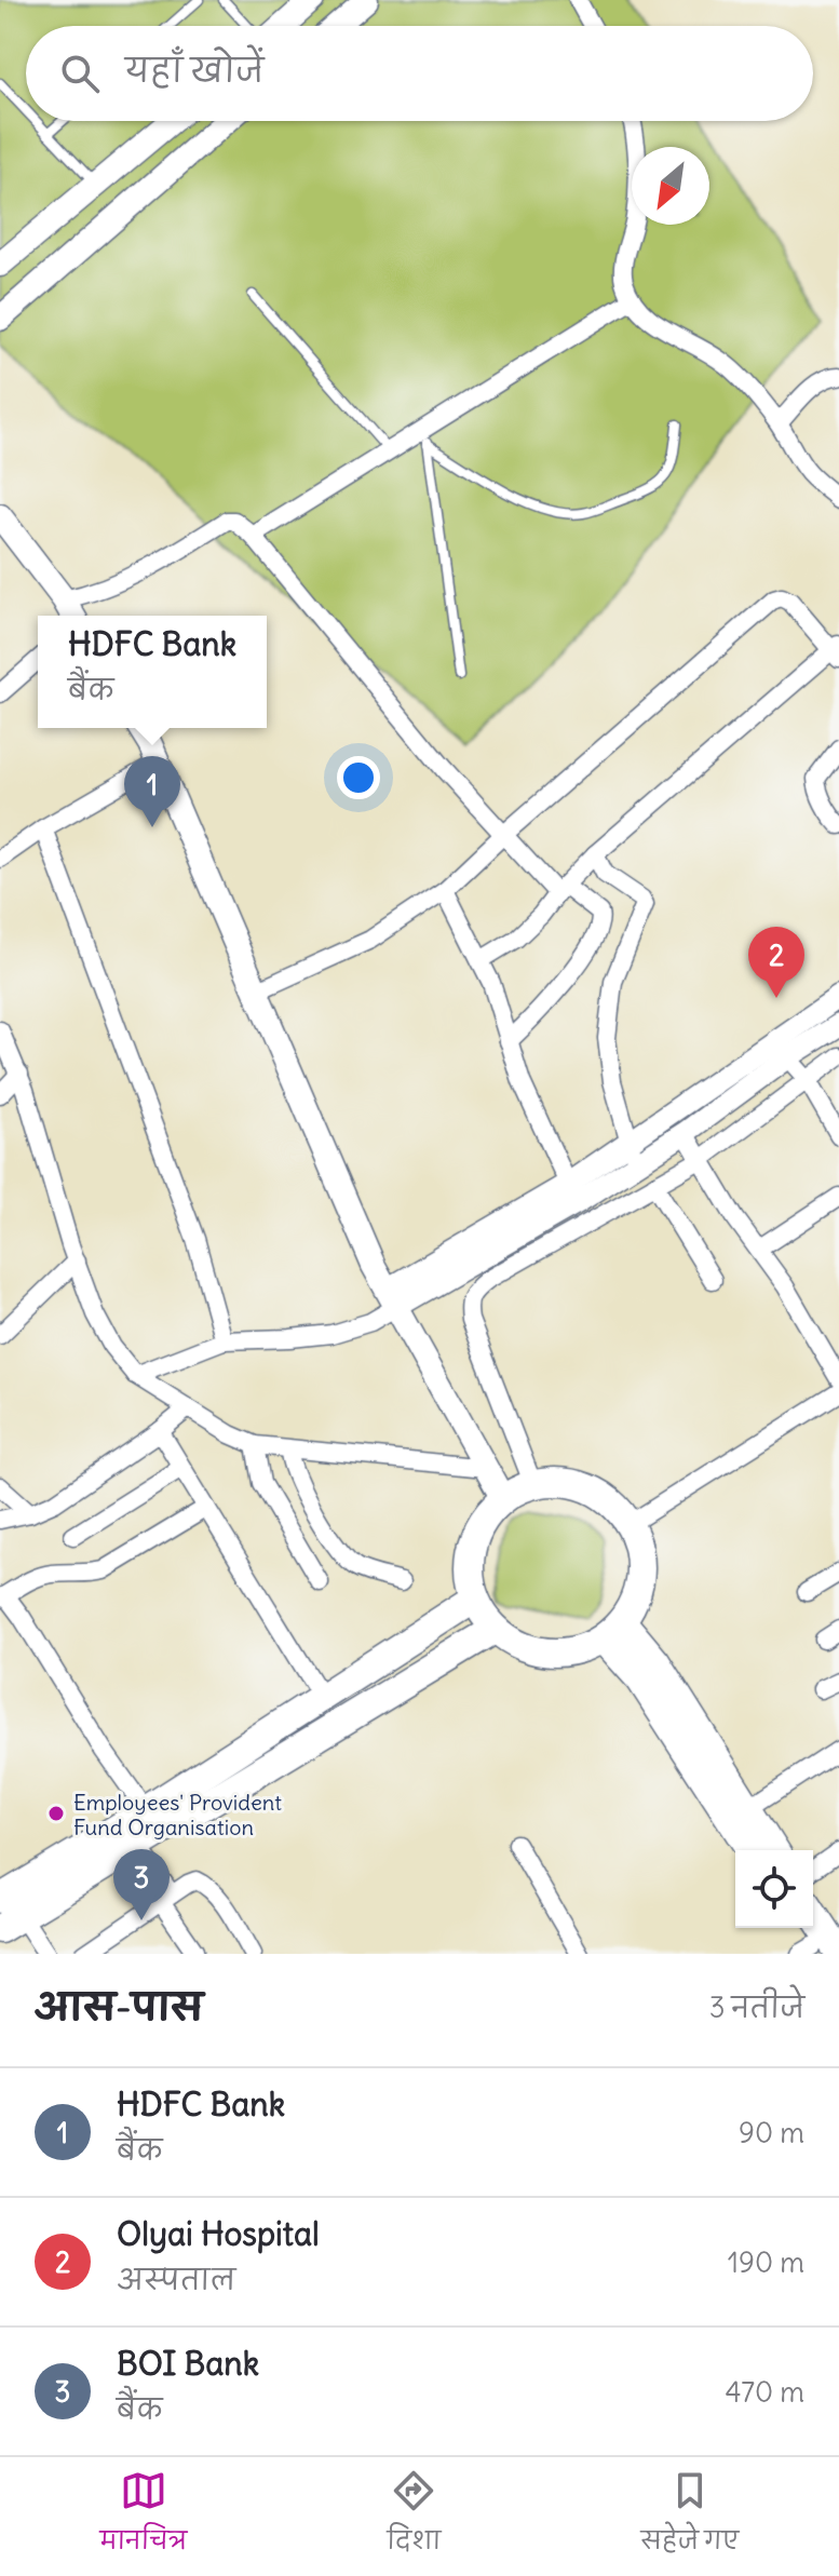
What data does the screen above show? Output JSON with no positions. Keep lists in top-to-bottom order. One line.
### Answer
{"places":["Employees' Provident Fund Organisation"],"north":"bottom left","page":{"search":"यहाँ खोजें","popup":["HDFC Bank","बैंक"],"pins":["1","2","3"],"heading":["आस-पास","3 नतीजे"],"list":[{"mark":"1","name":"HDFC Bank","note":"बैंक","value":"90 m"},{"mark":"2","name":"Olyai Hospital","note":"अस्पताल","value":"190 m"},{"mark":"3","name":"BOI Bank","note":"बैंक","value":"470 m"}],"nav":["मानचित्र","दिशा","सहेजे गए"]}}
